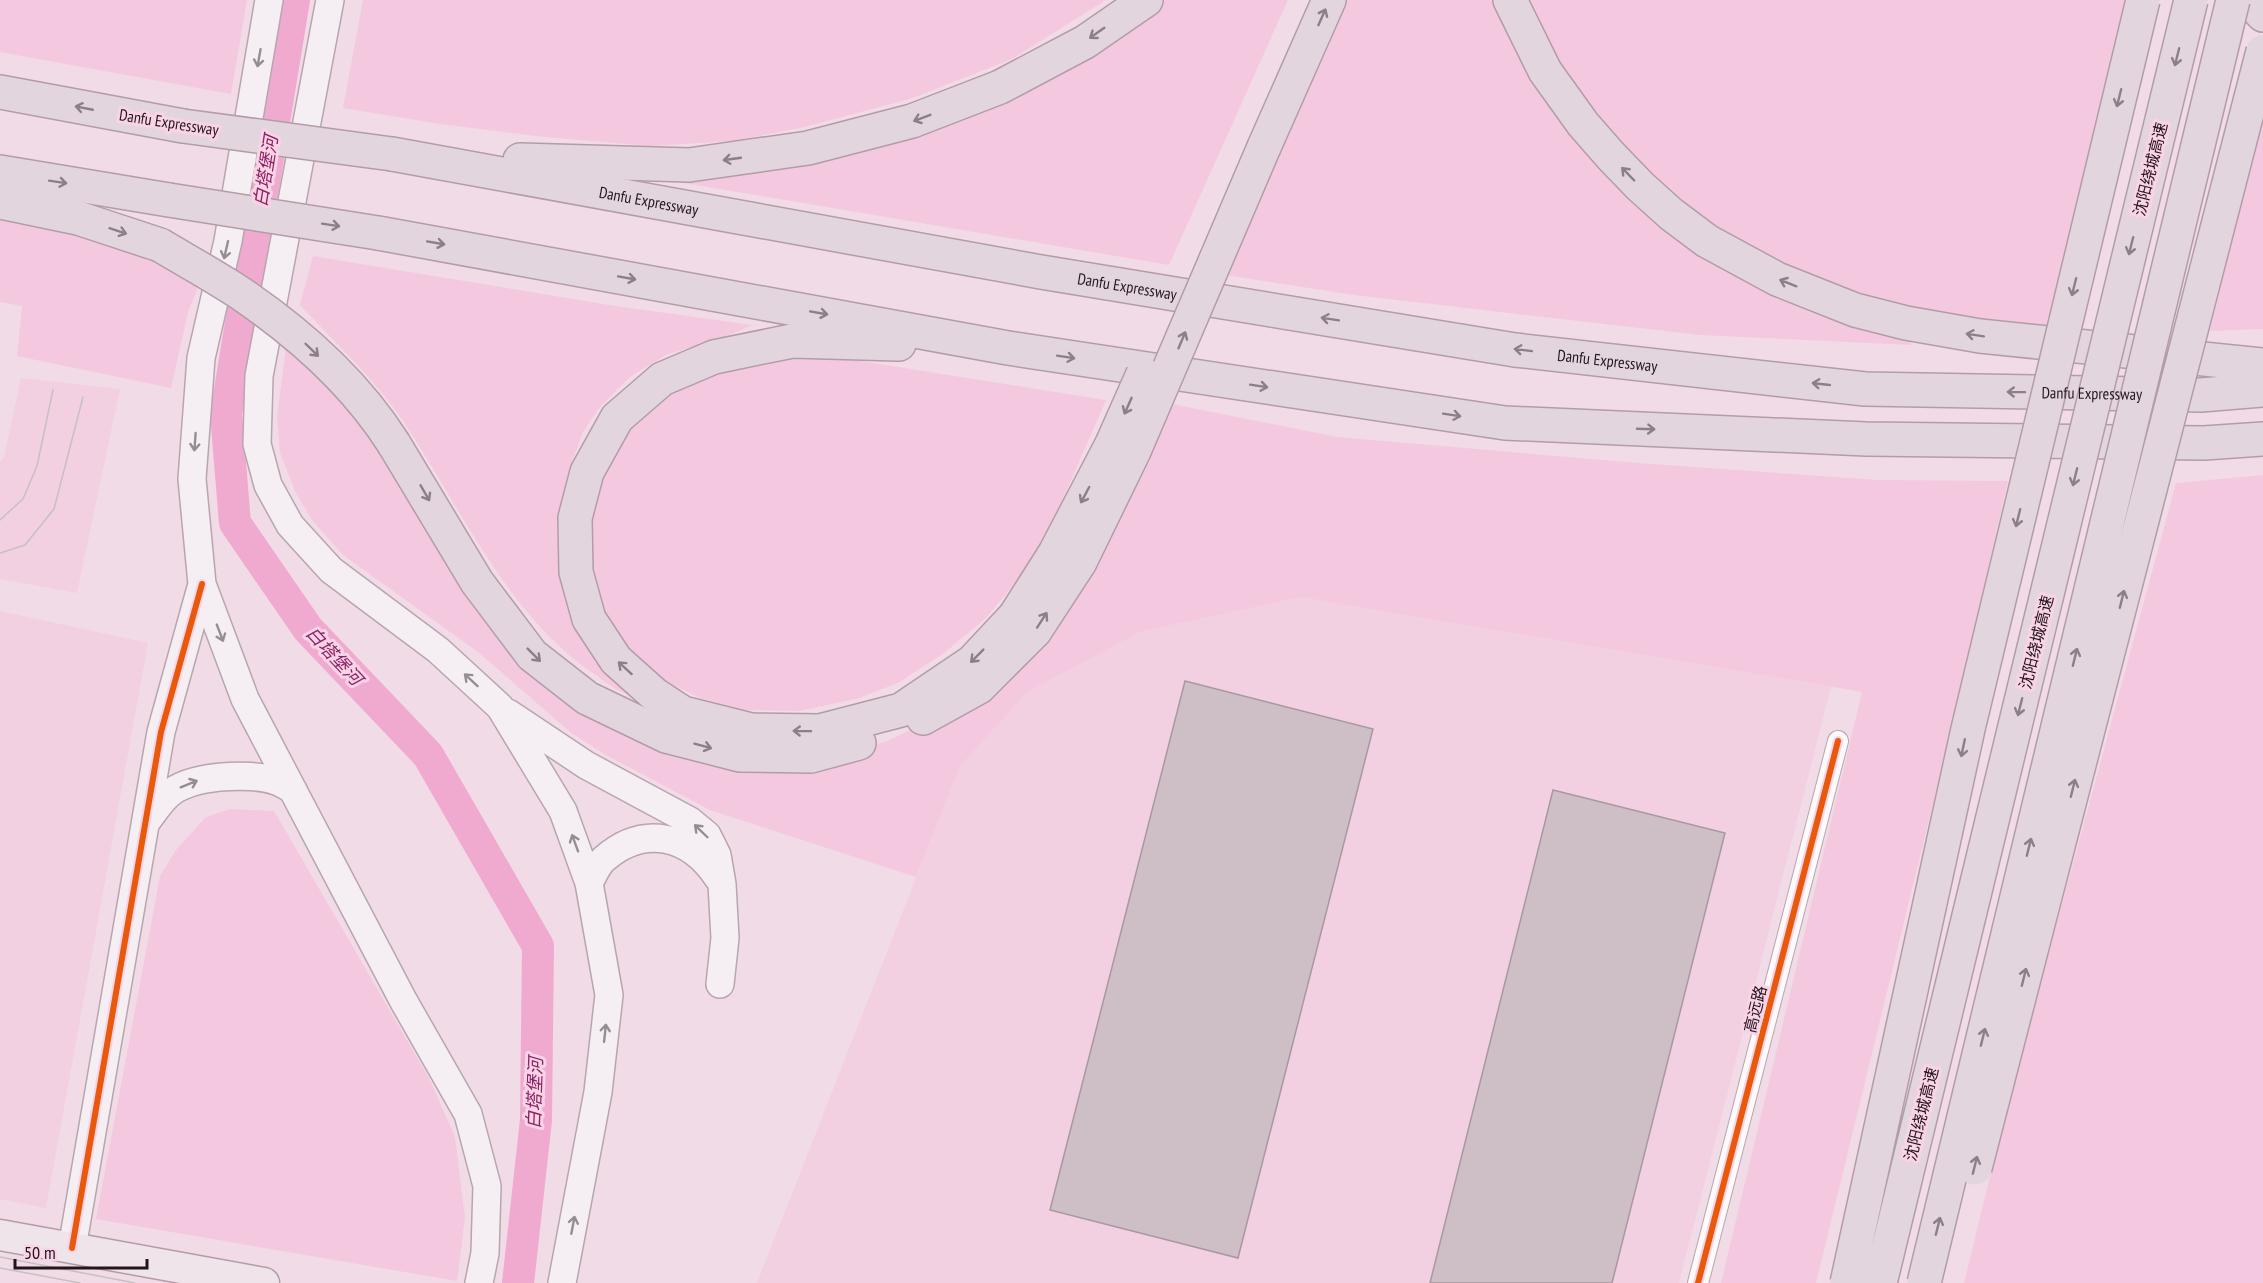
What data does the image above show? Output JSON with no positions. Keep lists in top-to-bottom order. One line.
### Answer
{"streets":{"highway":["Danfu Expressway","沈阳绕城高速"],"street":["高远路"]},"water":["白塔堡河"],"scale_bar":"50 m"}
